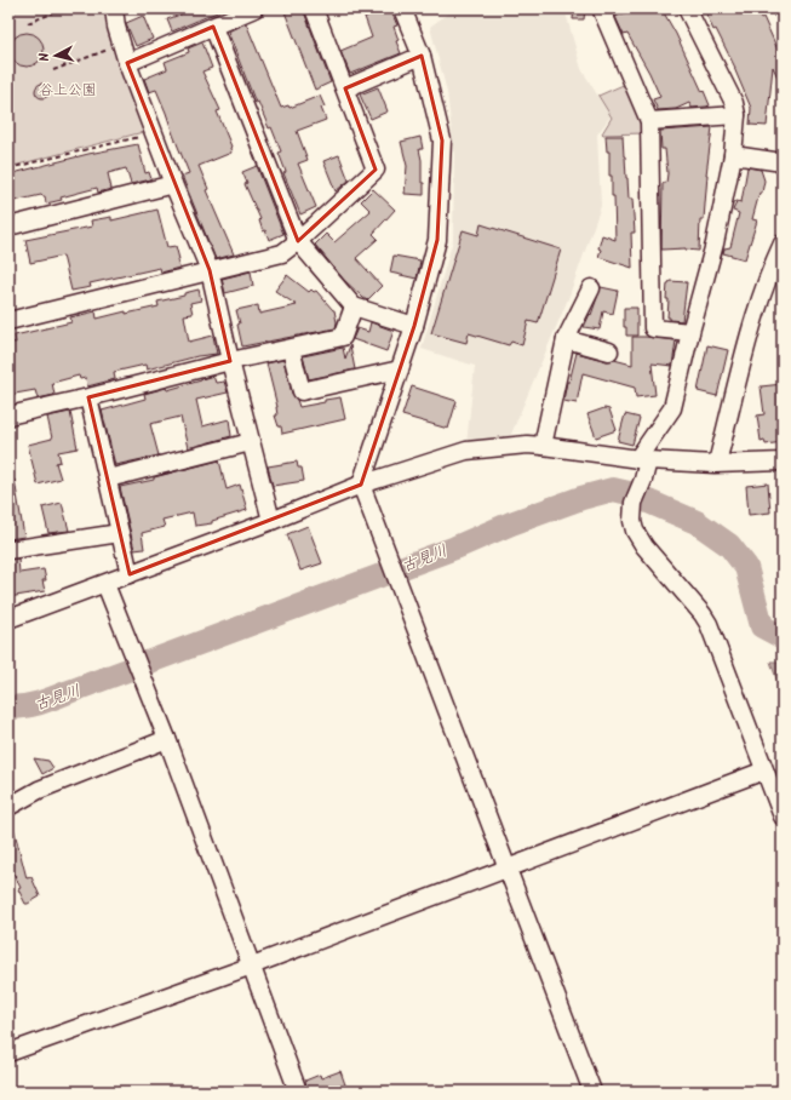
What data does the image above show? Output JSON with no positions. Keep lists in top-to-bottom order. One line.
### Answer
{"water":["古見川"],"parks":["谷上公園"],"north":"left"}
